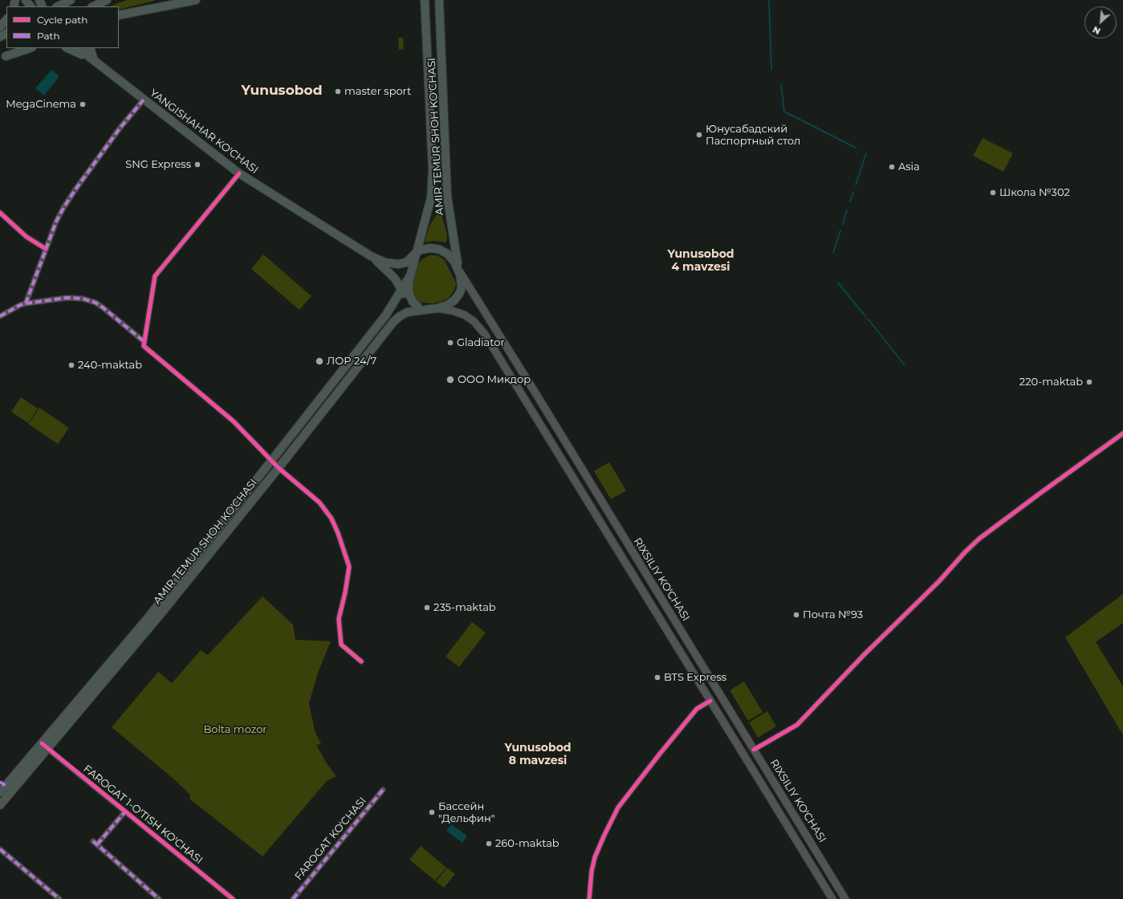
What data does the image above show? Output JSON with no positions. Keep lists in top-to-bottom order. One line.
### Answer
{"streets":{"main road":["YANGISHAHAR KO'CHASI","AMIR TEMUR SHOH KO'CHASI","RIXSILIY KO'CHASI"],"street":["FAROGAT 1-O'TISH KO'CHASI","FAROGAT KO'CHASI"]},"crossings":[["YANGISHAHAR KO'CHASI","AMIR TEMUR SHOH KO'CHASI"],["YANGISHAHAR KO'CHASI","RIXSILIY KO'CHASI"],["AMIR TEMUR SHOH KO'CHASI","RIXSILIY KO'CHASI"],["AMIR TEMUR SHOH KO'CHASI","FAROGAT 1-O'TISH KO'CHASI"]],"districts":["Yunusobod","Yunusobod 4 mavzesi","Yunusobod 8 mavzesi"],"parks":["Bolta mozor"],"places":["master sport","MegaCinema","Юнусабадский Паспортный стол","SNG Express","Asia","Школа №302","Gladiator","ЛОР 24/7","240-maktab","ООО Микдор","220-maktab","235-maktab","Почта №93","BTS Express","Бассейн \"Дельфин\"","260-maktab"],"legend":["Cycle path","Path"],"north":"bottom left"}
